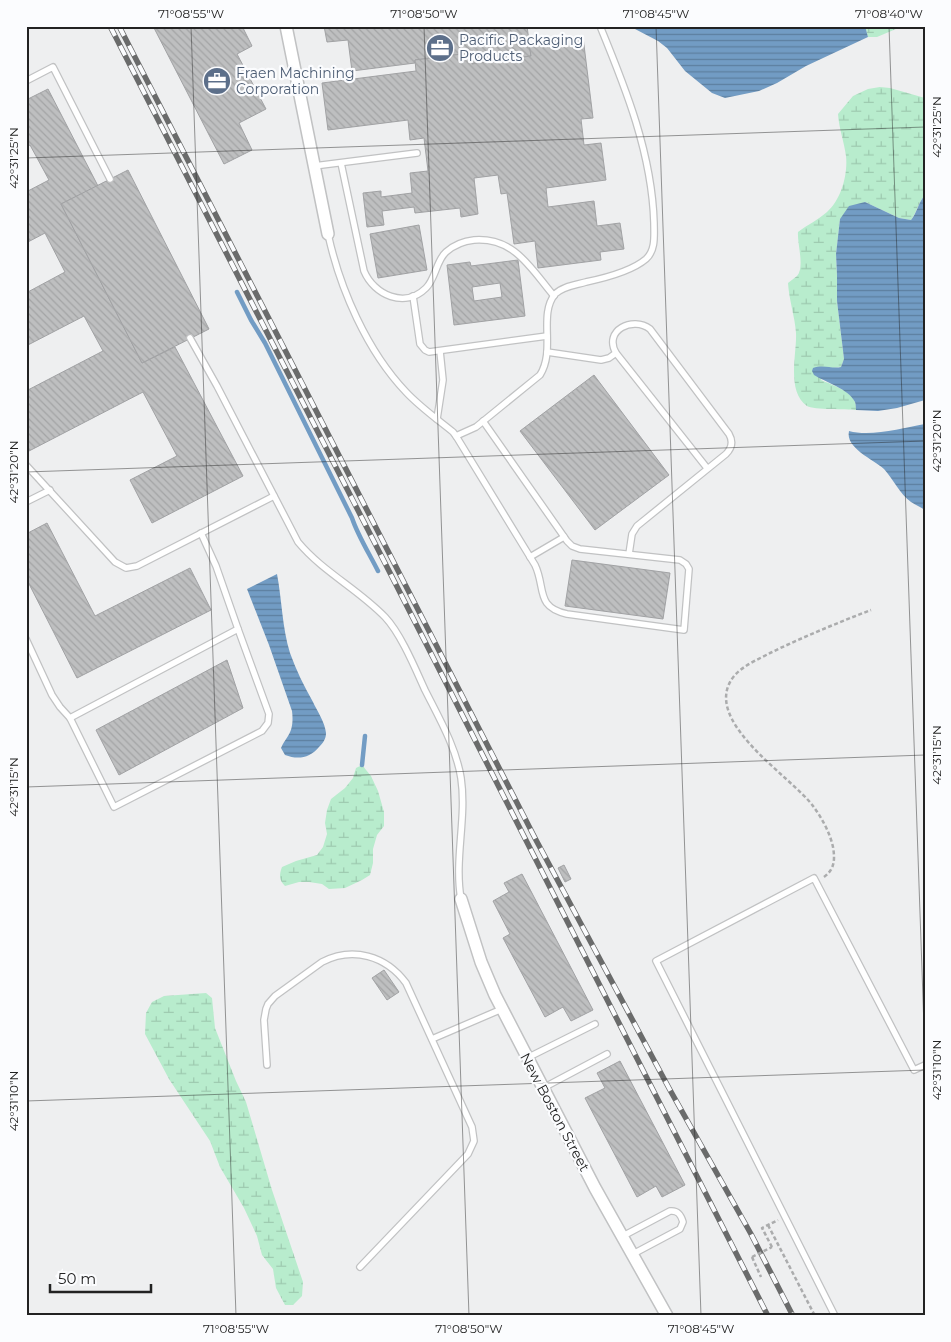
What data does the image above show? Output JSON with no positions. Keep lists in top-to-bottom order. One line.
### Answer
{"streets":{"street":["New Boston Street"]},"places":{"office":["Pacific Packaging Products","Fraen Machining Corporation"]},"scale_bar":"50 m","coordinates":["71°08'55\"W","71°08'50\"W","71°08'45\"W","71°08'40\"W","42°31'25\"N","42°31'20\"N","42°31'15\"N","42°31'10\"N"]}
